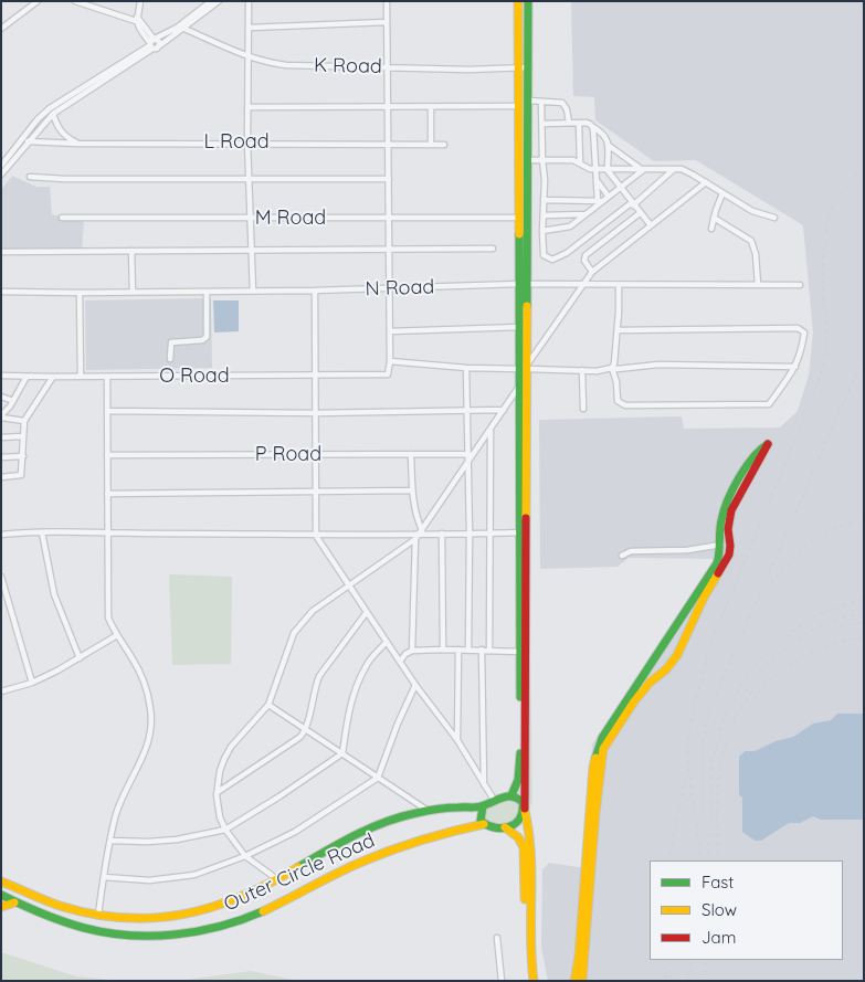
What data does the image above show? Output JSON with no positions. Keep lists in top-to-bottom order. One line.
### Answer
{"streets":{"street":["K Road","L Road","M Road","N Road","O Road","P Road","Outer Circle Road"]},"legend":["Fast","Slow","Jam"]}
